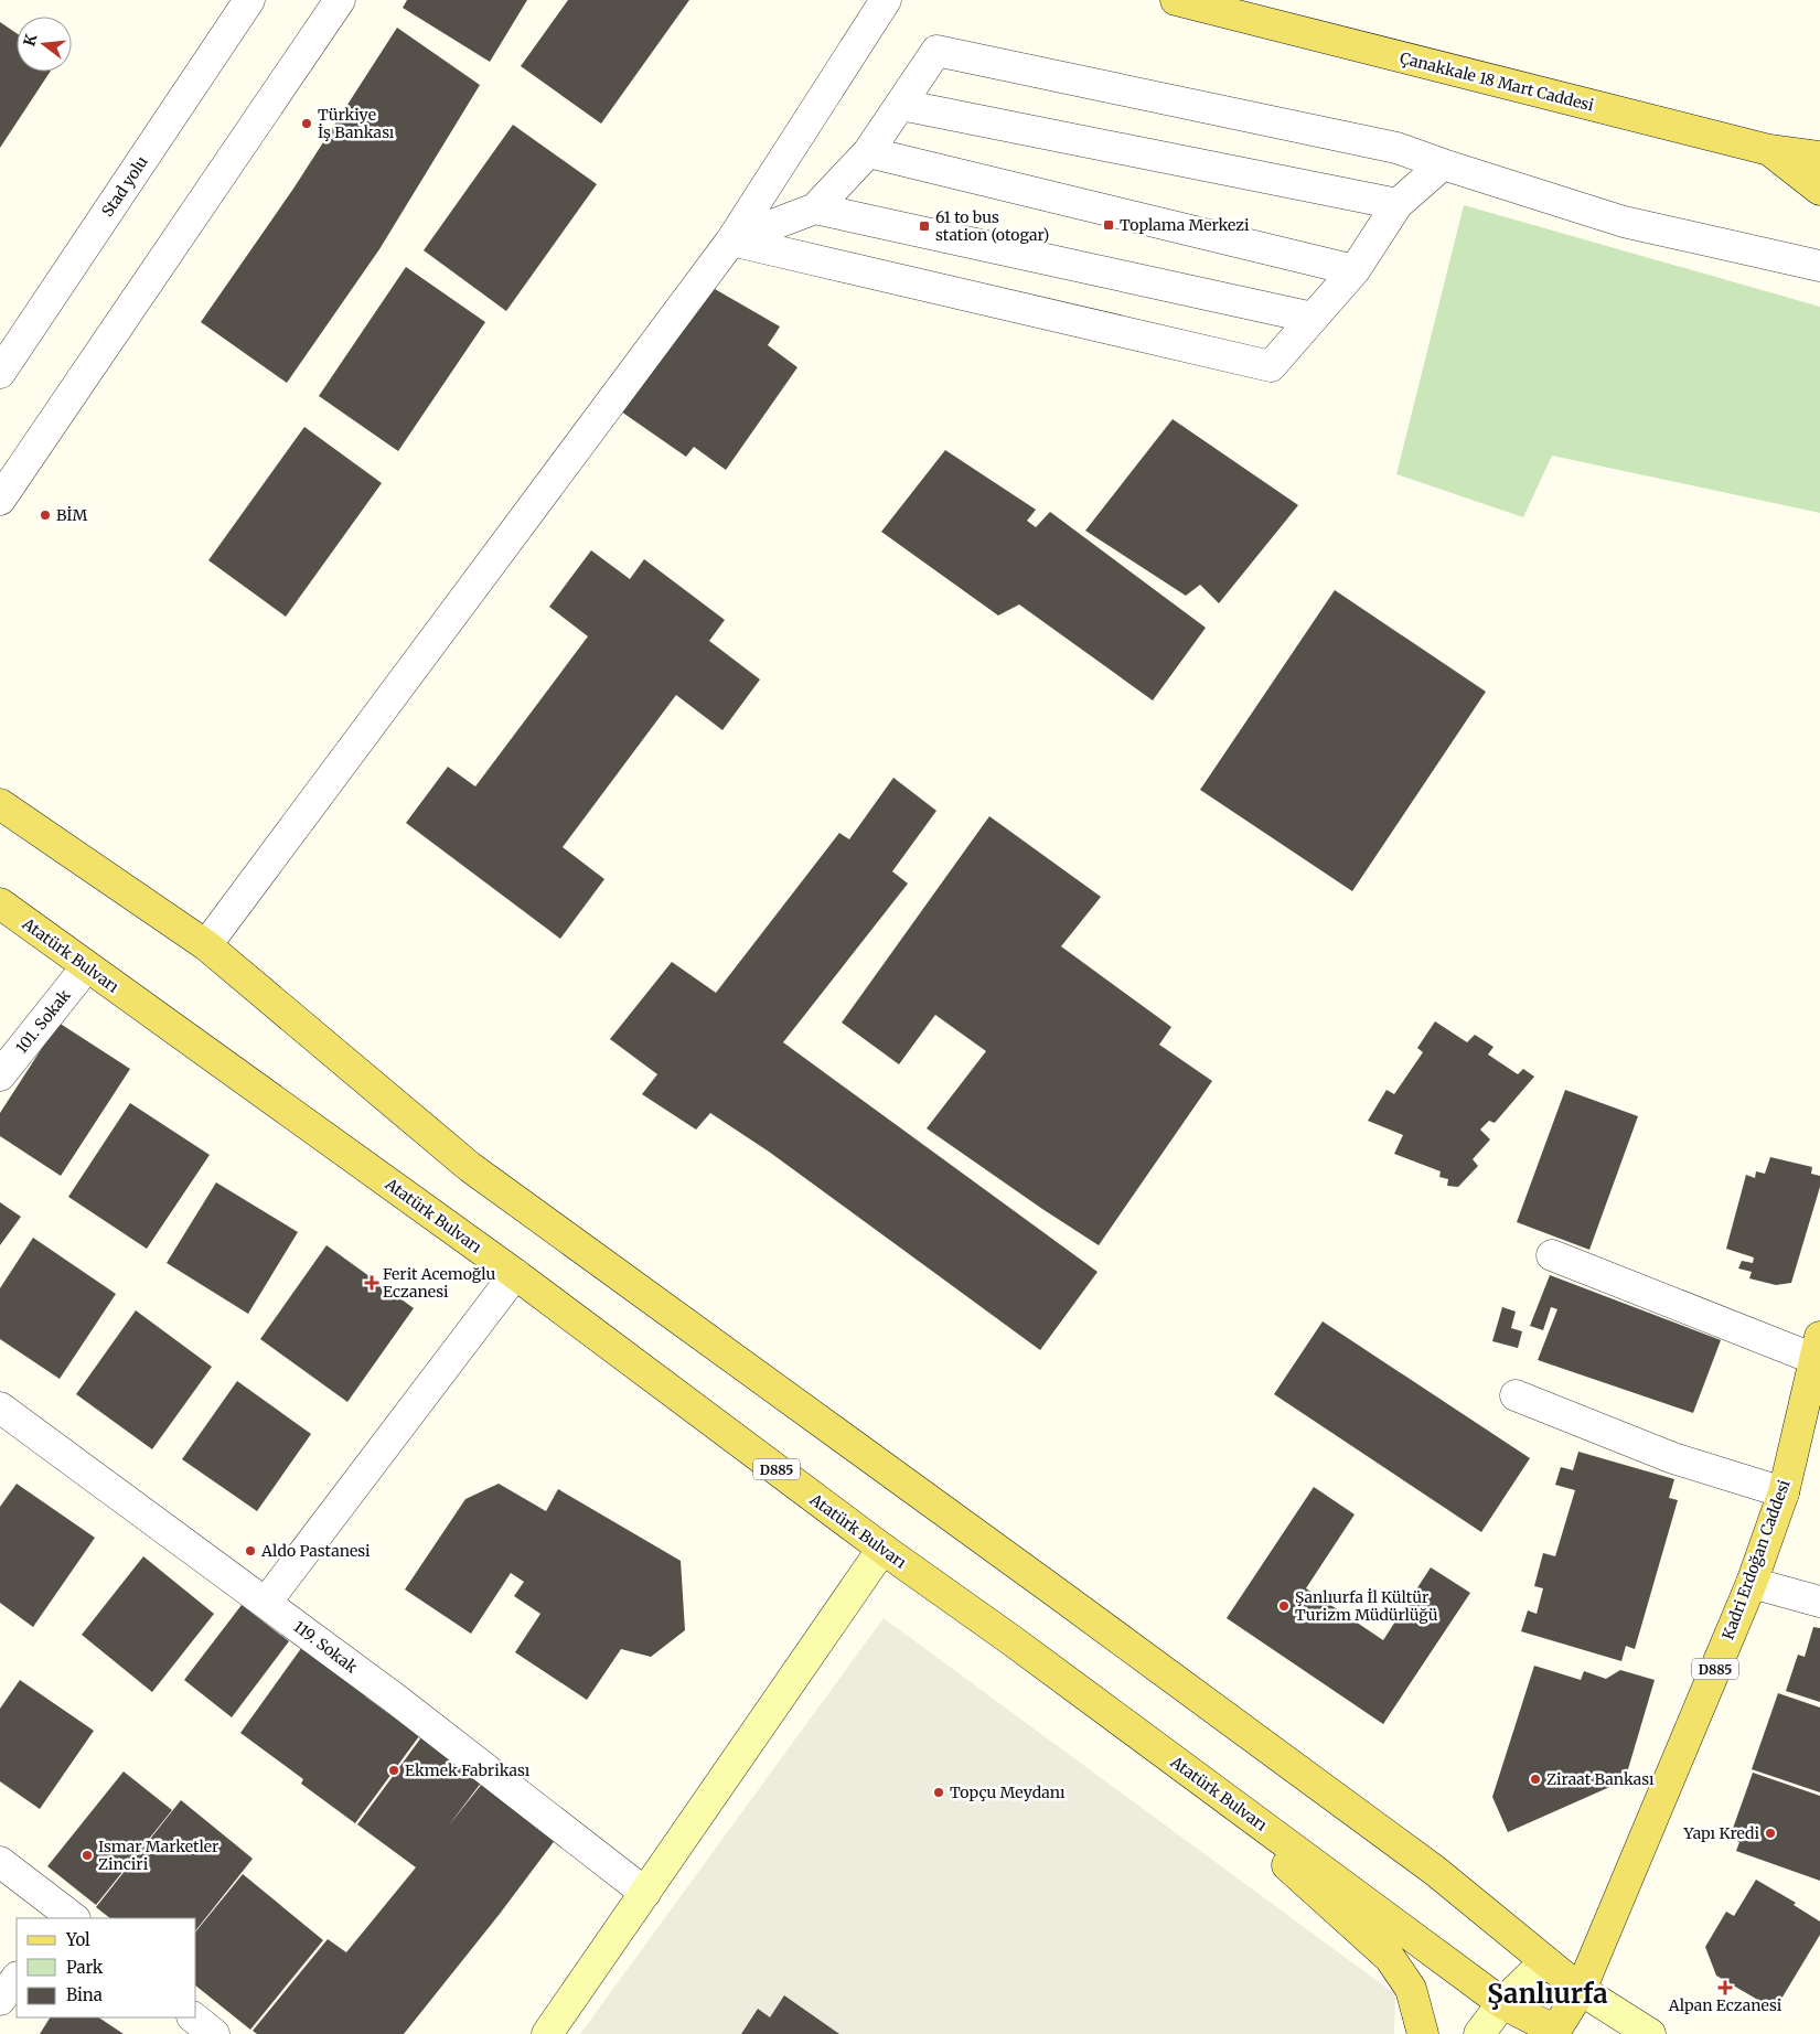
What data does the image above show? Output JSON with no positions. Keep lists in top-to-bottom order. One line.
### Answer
{"streets":{"main road":["Çanakkale 18 Mart Caddesi","Atatürk Bulvarı","D885","Kadri Erdoğan Caddesi"],"street":["Stad yolu","101. Sokak","119. Sokak"]},"crossings":[["Atatürk Bulvarı","101. Sokak"],["Atatürk Bulvarı","Kadri Erdoğan Caddesi"]],"districts":["Şanlıurfa"],"places":{"other":["Türkiye İş Bankası","BİM","Aldo Pastanesi","Şanlıurfa İl Kültür Turizm Müdürlüğü","Ekmek Fabrikası","Ziraat Bankası","Topçu Meydanı","Yapı Kredi","Ismar Marketler Zinciri"],"transit":["Toplama Merkezi","61 to bus station (otogar)"],"health":["Ferit Acemoğlu Eczanesi","Alpan Eczanesi"]},"legend":["Yol","Park","Bina"],"north":"left"}
